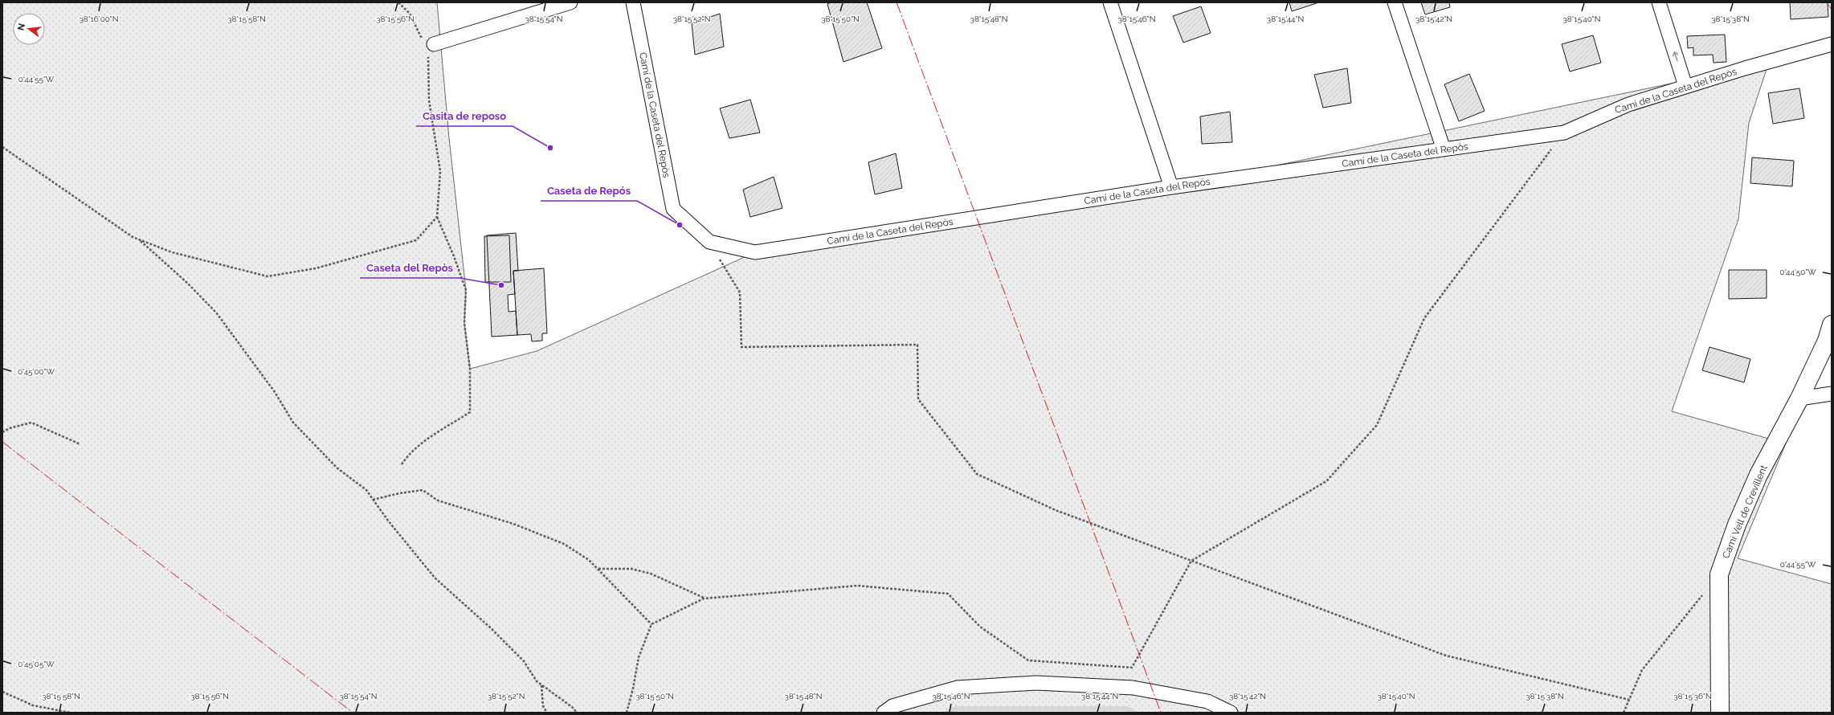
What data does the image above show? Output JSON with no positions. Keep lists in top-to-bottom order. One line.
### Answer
{"streets":{"street":["Camí de la Caseta del Repòs","Camí Vell de Crevillent"]},"places":["Casita de reposo","Caseta de Repós","Caseta del Repòs"],"north":"left","coordinates":["38°16'00\"N","38°15'58\"N","38°15'56\"N","38°15'54\"N","38°15'52\"N","38°15'50\"N","38°15'48\"N","38°15'46\"N","38°15'44\"N","38°15'42\"N","38°15'40\"N","38°15'38\"N","0°44'55\"W","0°44'50\"W","0°45'00\"W","0°45'05\"W","38°15'36\"N"]}
